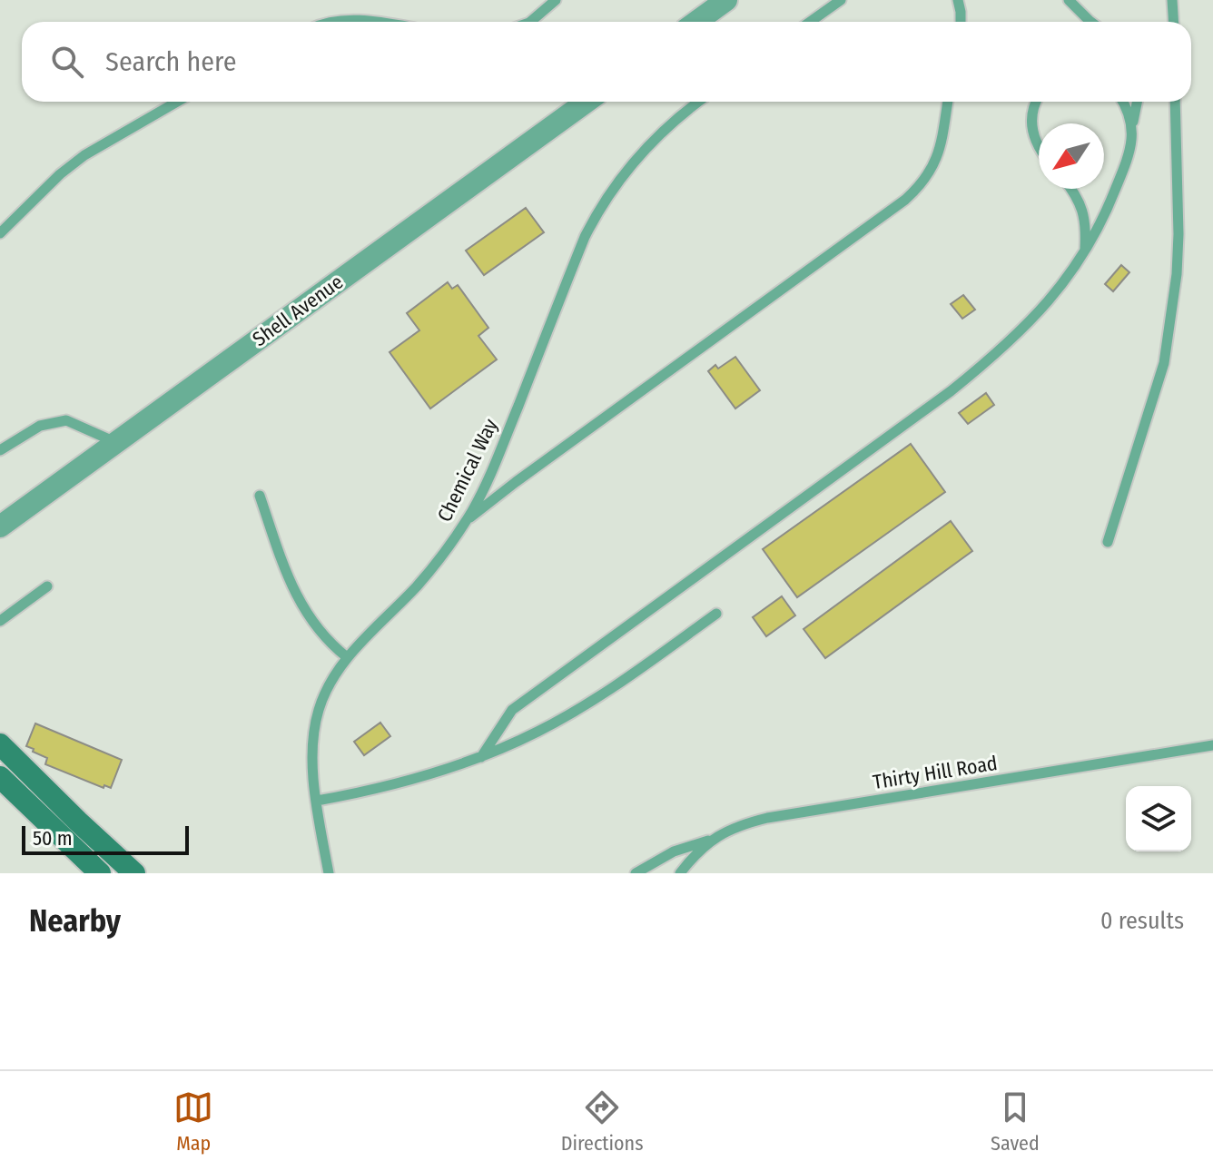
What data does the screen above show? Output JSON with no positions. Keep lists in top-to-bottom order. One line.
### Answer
{"streets":{"street":["Shell Avenue"],"lane":["Chemical Way","Thirty Hill Road"]},"scale_bar":"50 m","north":"bottom left","page":{"search":"Search here","scale":"50 m","heading":["Nearby","0 results"],"nav":["Map","Directions","Saved"]}}
